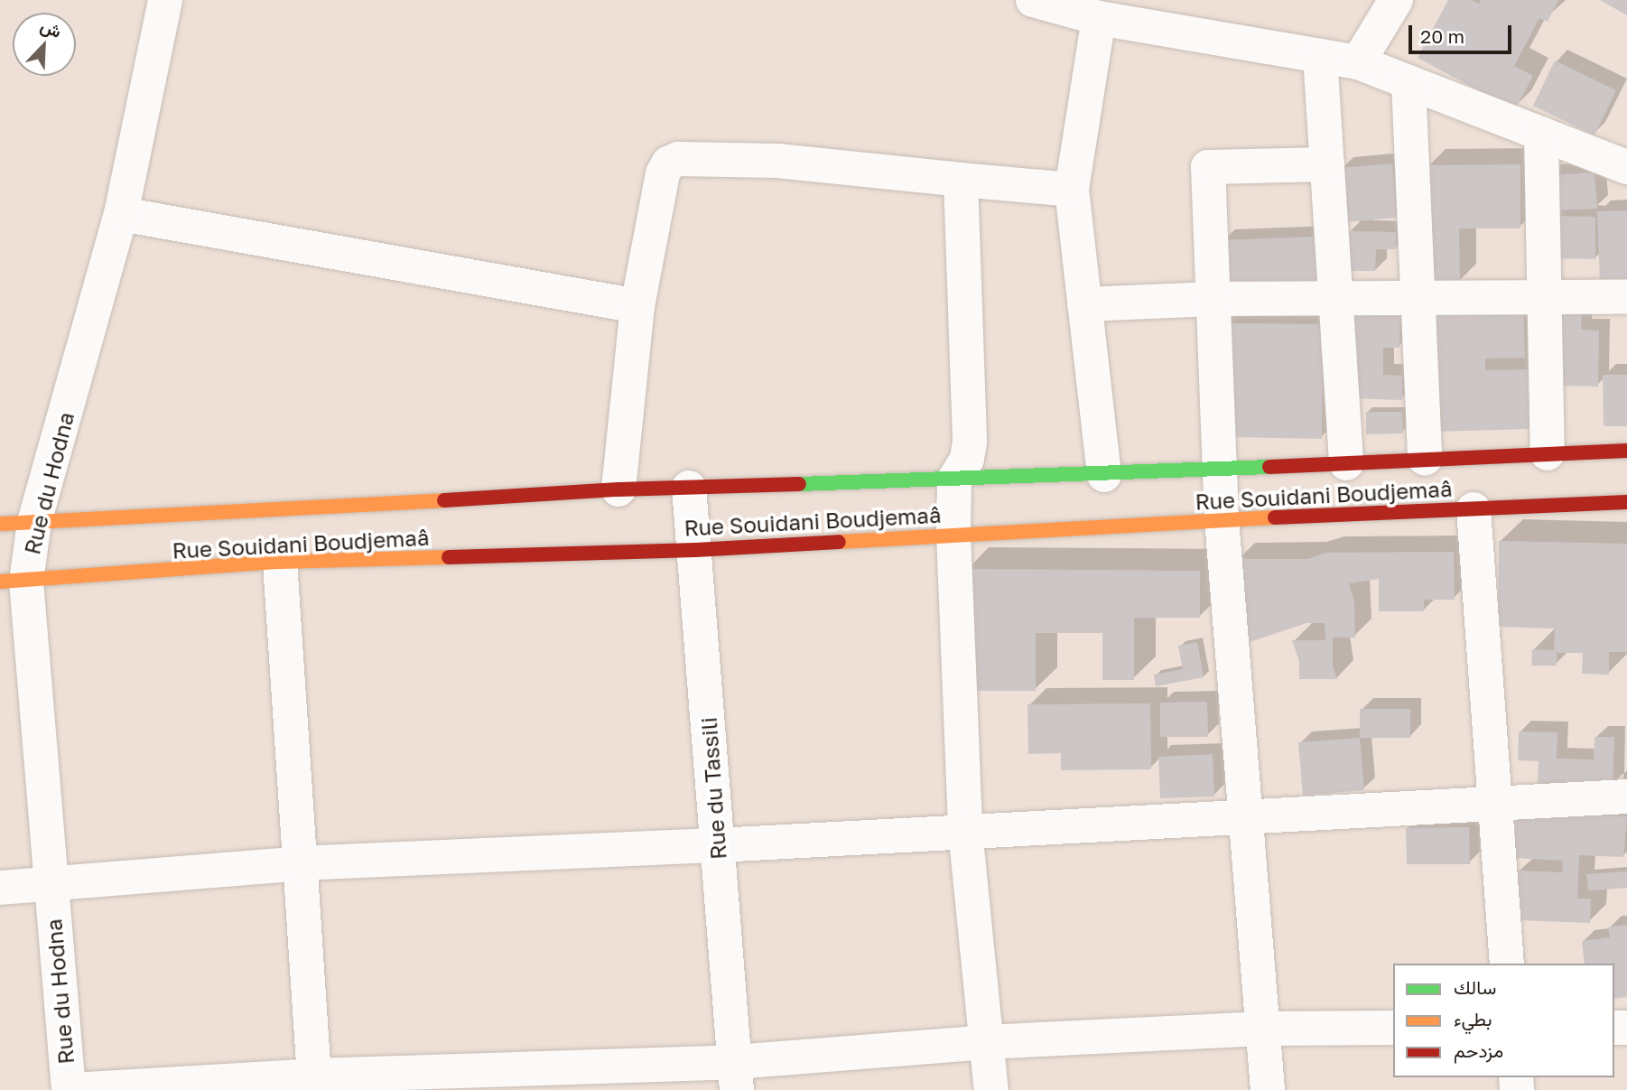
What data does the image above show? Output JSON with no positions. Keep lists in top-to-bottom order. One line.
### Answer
{"streets":{"main road":["Rue Souidani Boudjemaâ"],"street":["Rue du Hodna","Rue du Tassili"]},"crossings":[["Rue du Hodna","Rue Souidani Boudjemaâ"],["Rue Souidani Boudjemaâ","Rue du Tassili"]],"legend":["سالك","بطيء","مزدحم"],"scale_bar":"20 m","north":"top right"}
